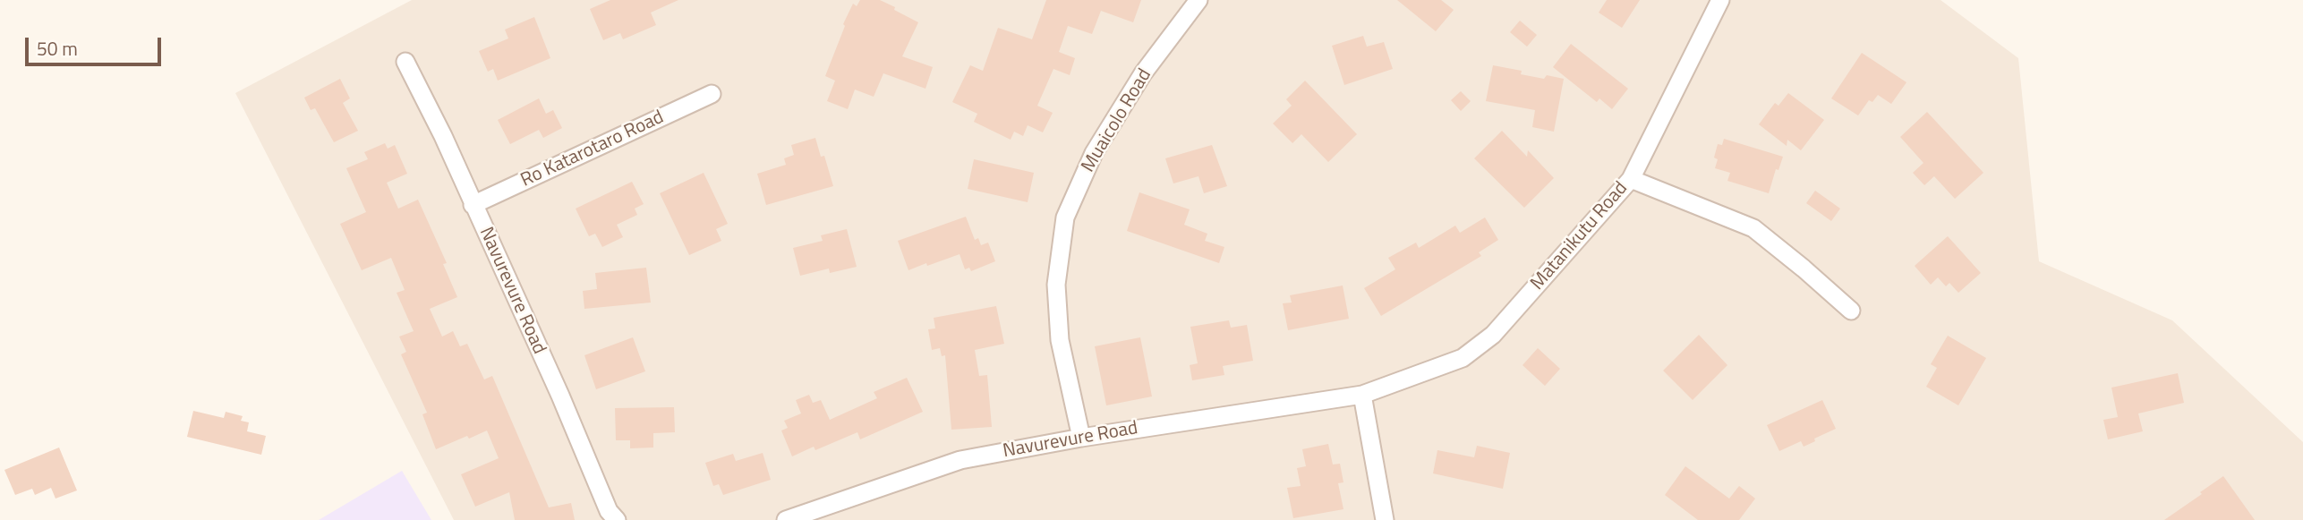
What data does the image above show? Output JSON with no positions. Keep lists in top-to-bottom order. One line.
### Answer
{"streets":{"street":["Muaicolo Road","Ro Katarotaro Road","Matanikutu Road","Navurevure Road"]},"crossings":[["Muaicolo Road","Navurevure Road"],["Ro Katarotaro Road","Navurevure Road"],["Matanikutu Road","Navurevure Road"]],"scale_bar":"50 m"}
